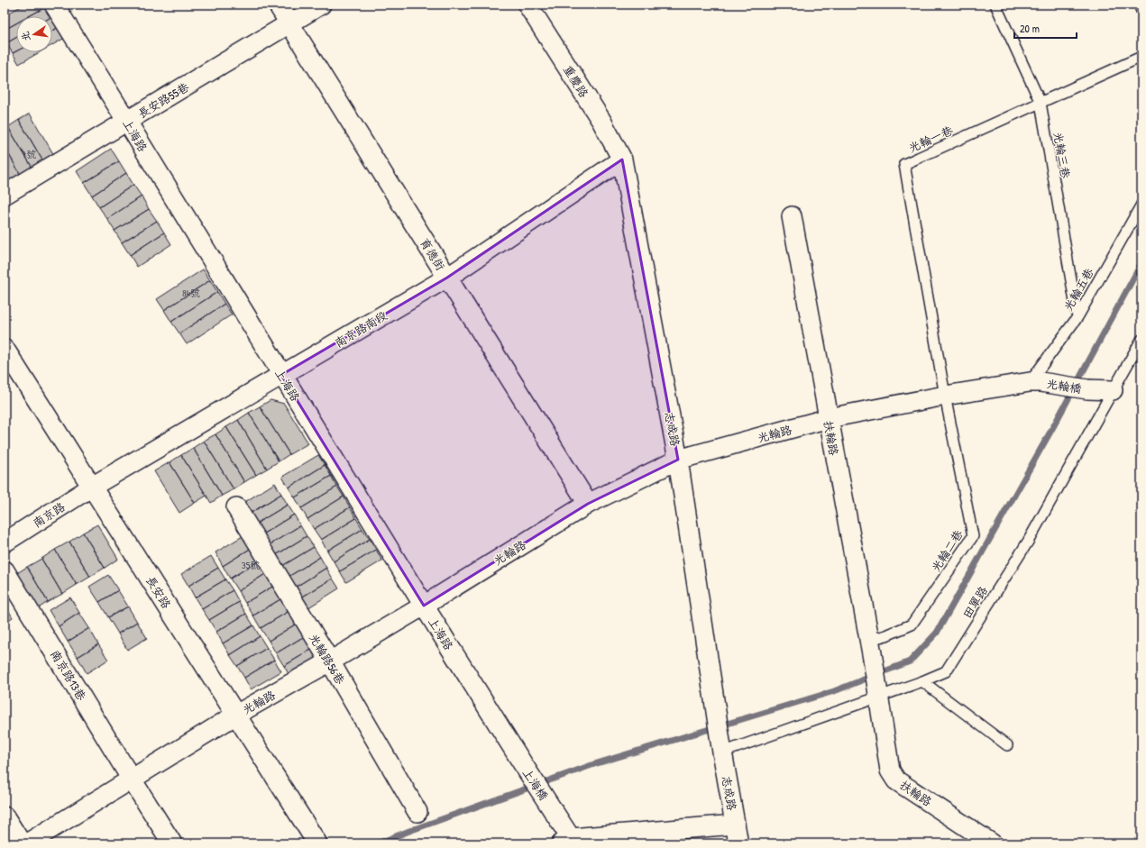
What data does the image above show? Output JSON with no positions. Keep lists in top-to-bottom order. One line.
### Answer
{"streets":{"street":["重慶路","長安路55巷","上海路","育德街","南京路南段","光輪橋","志成路","光輪路","扶輪路","南京路","長安路","光輪路56巷","南京路13巷","上海橋"],"lane":["光輪一巷","光輪三巷","光輪五巷","光輪二巷","田單路"]},"crossings":[["重慶路","南京路南段"],["重慶路","志成路"],["長安路55巷","上海路"],["長安路55巷","育德街"],["上海路","南京路南段"],["上海路","光輪路"],["上海路","上海橋"],["光輪一巷","光輪三巷"],["光輪一巷","光輪路"],["光輪一巷","光輪二巷"],["光輪三巷","光輪五巷"],["育德街","南京路南段"],["育德街","光輪路"],["光輪五巷","光輪橋"],["光輪五巷","光輪路"],["南京路南段","志成路"],["南京路南段","南京路"],["南京路南段","長安路"],["光輪橋","光輪路"],["光輪橋","田單路"],["志成路","光輪路"],["志成路","田單路"],["光輪路","扶輪路"],["光輪路","光輪二巷"],["光輪路","長安路"],["光輪路","光輪路56巷"],["光輪路","南京路13巷"],["扶輪路","光輪二巷"],["扶輪路","田單路"],["南京路","長安路"]],"house_numbers":["7號","84號","35號"],"scale_bar":"20 m","north":"left"}
